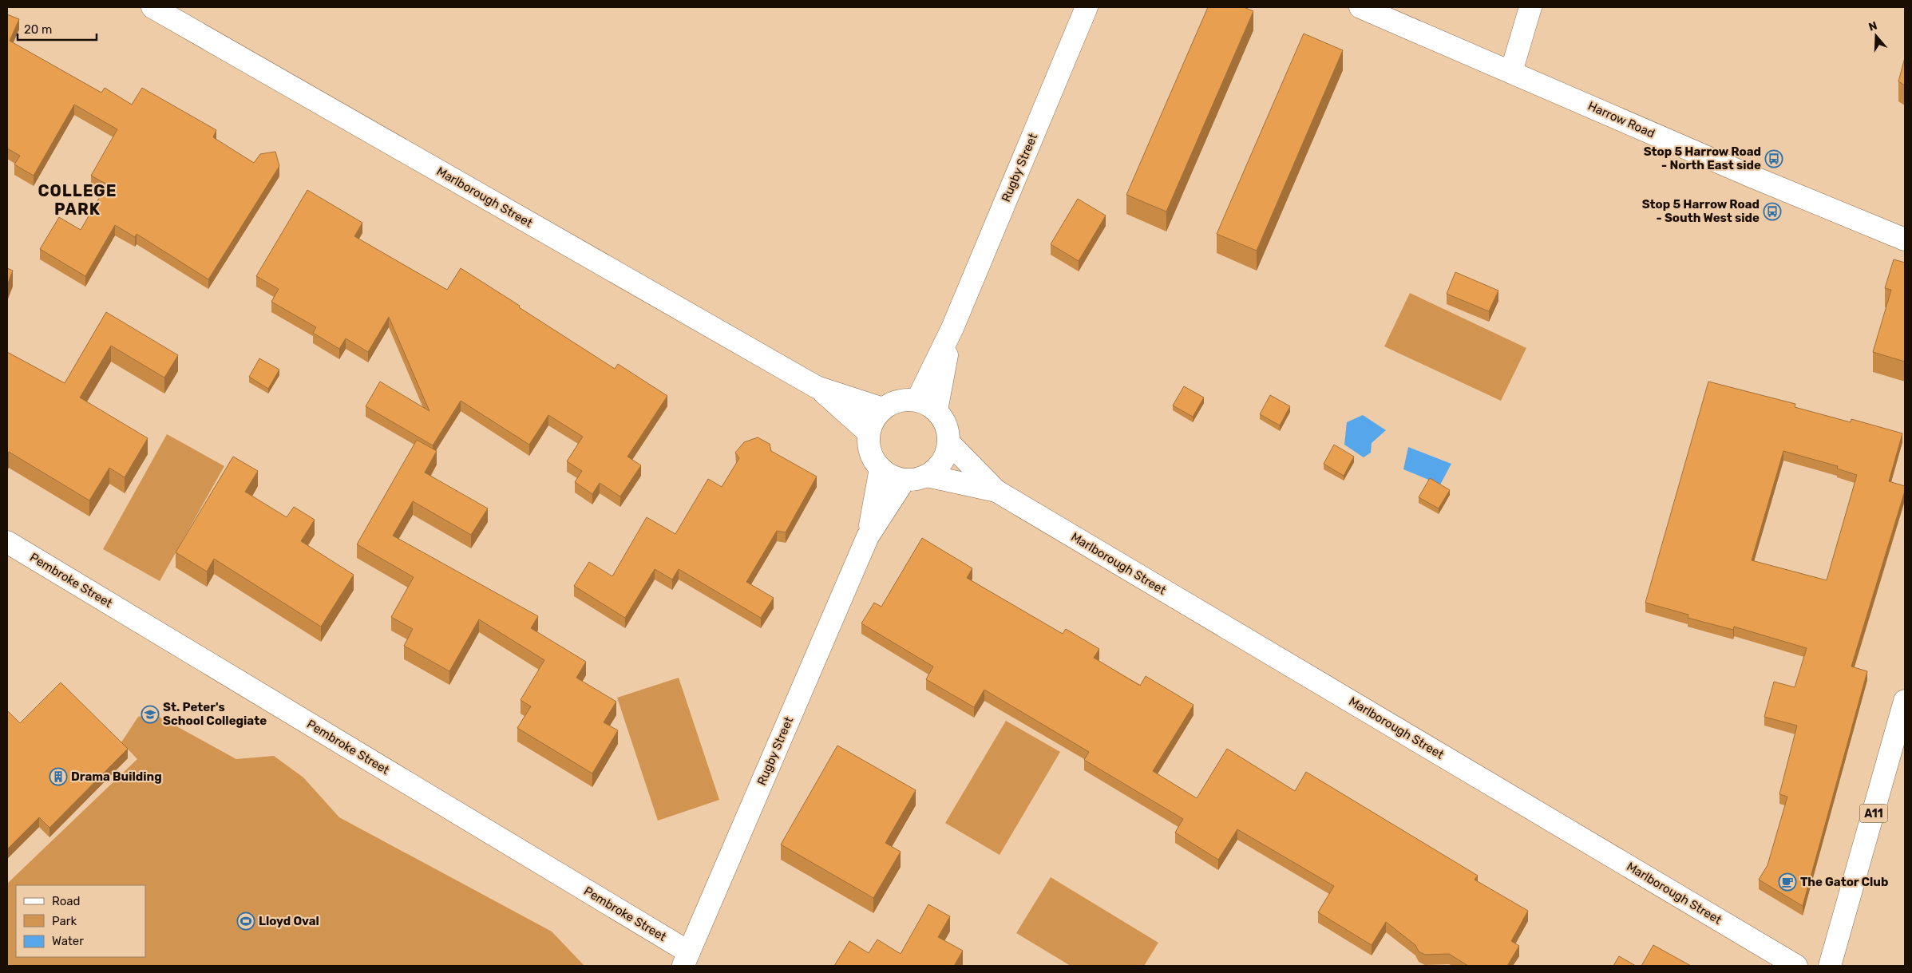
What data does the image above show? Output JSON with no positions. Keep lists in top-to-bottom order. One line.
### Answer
{"streets":{"street":["Harrow Road","Rugby Street","Marlborough Street","Pembroke Street","A11"]},"crossings":[["Rugby Street","Marlborough Street"],["Rugby Street","Pembroke Street"]],"districts":["COLLEGE PARK"],"places":{"bus stop":["Stop 5 Harrow Road - North East side","Stop 5 Harrow Road - South West side"],"school or university":["St. Peter's School Collegiate"],"building":["Drama Building"],"cafe":["The Gator Club"],"sports":["Lloyd Oval"]},"legend":["Road","Park","Water"],"scale_bar":"20 m","north":"top"}
